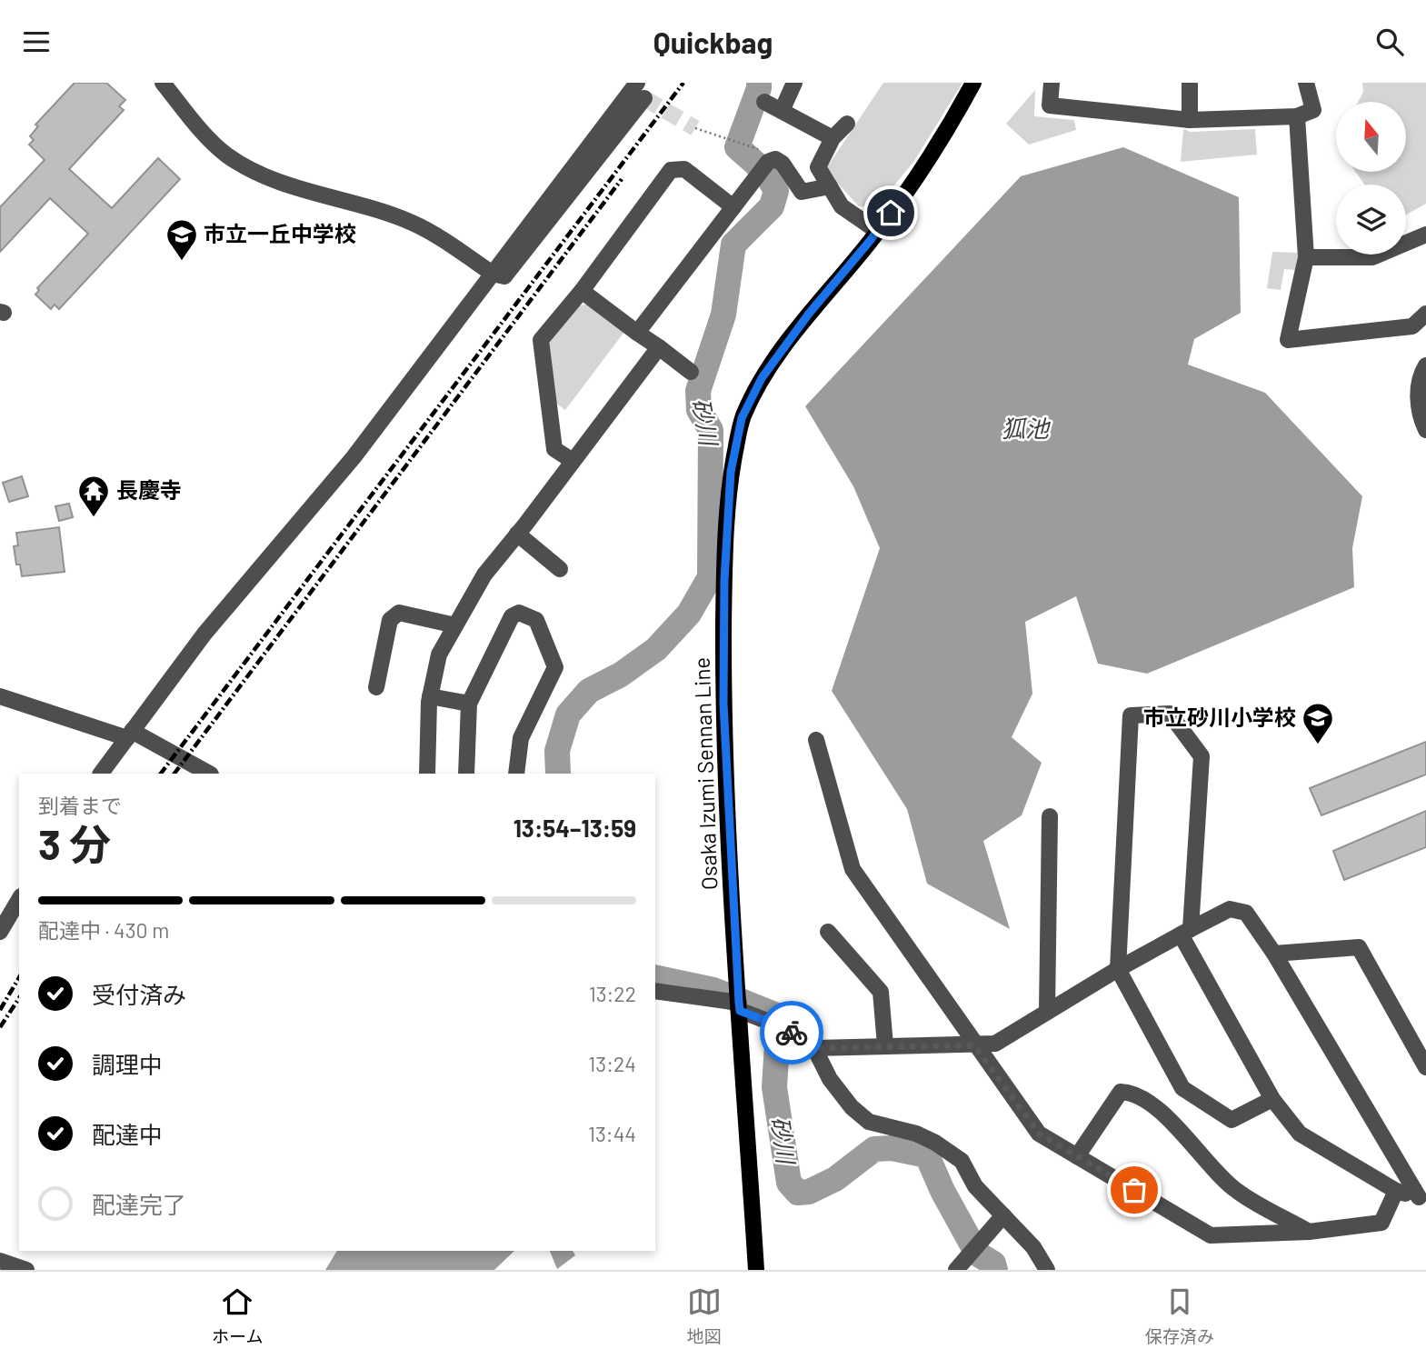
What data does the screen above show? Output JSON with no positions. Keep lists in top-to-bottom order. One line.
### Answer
{"streets":{"main road":["Osaka Izumi Sennan Line"]},"water":["砂川","狐池"],"places":{"school or university":["市立一丘中学校","市立砂川小学校"],"temple":["長慶寺"]},"north":"top","page":{"header":"Quickbag","heading":["3 分","到着まで","13:54–13:59"],"bar":"配達中 · 430 m","list":[["受付済み","13:22"],["調理中","13:24"],["配達中","13:44"],"配達完了"],"tabs":["ホーム","地図","保存済み"]}}
